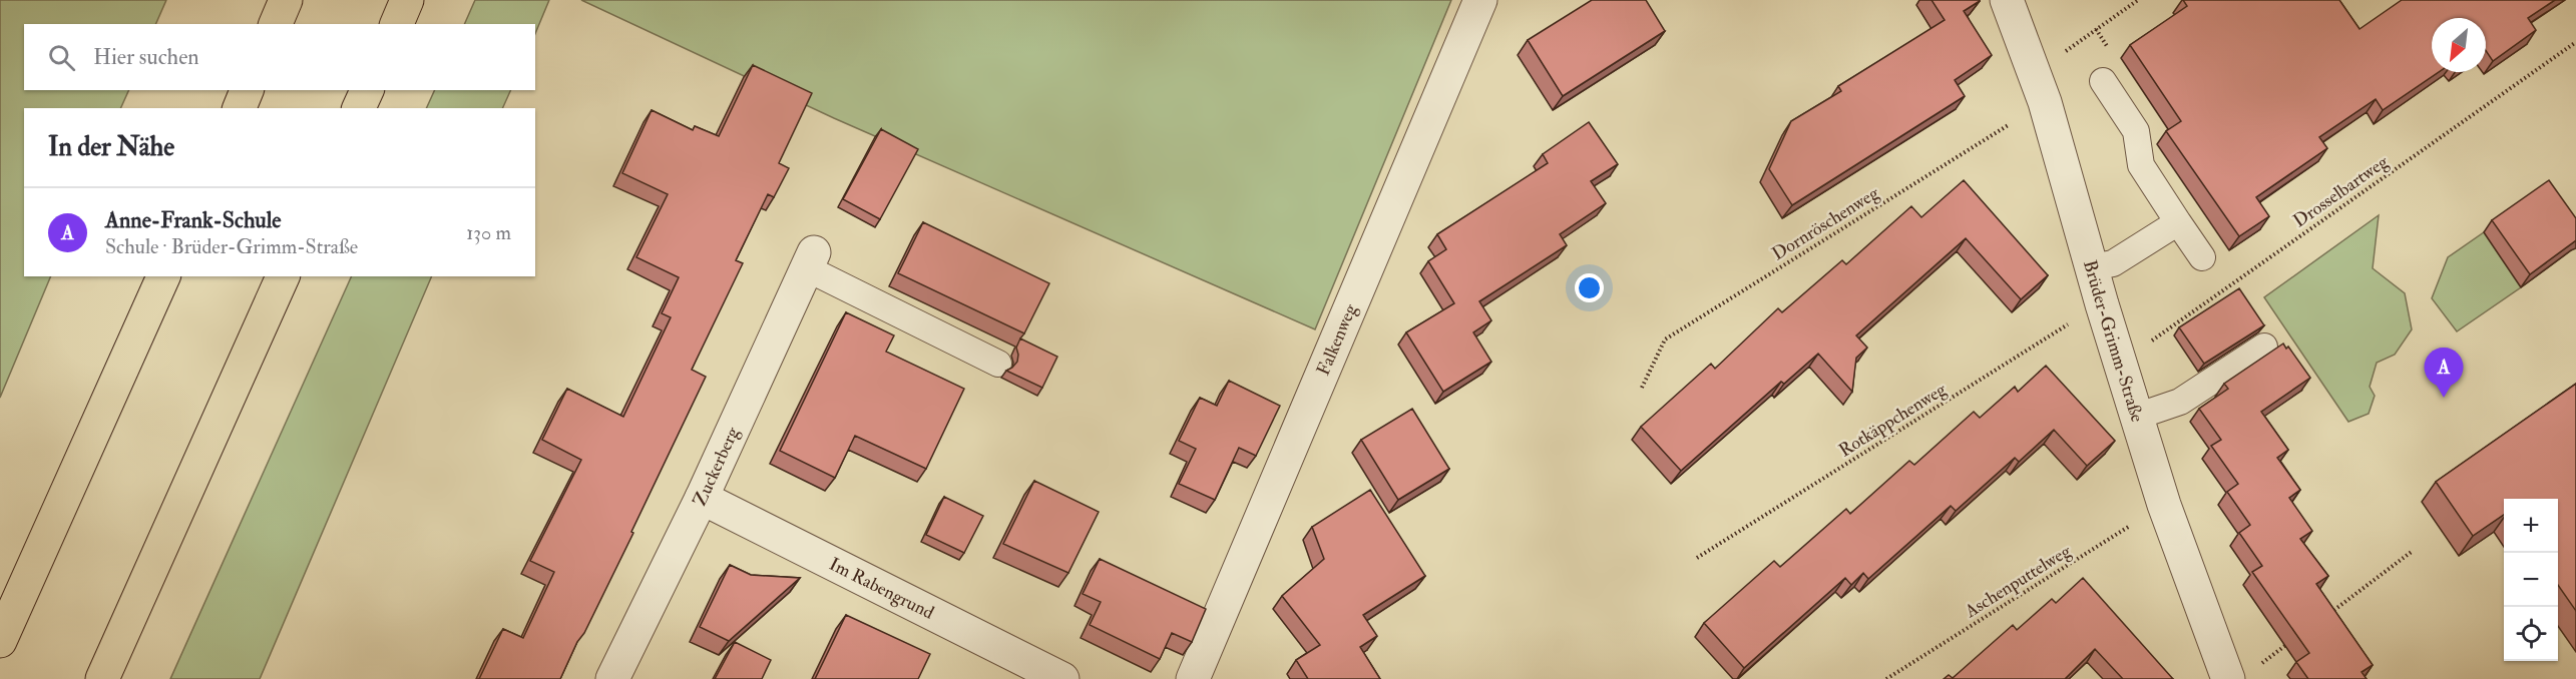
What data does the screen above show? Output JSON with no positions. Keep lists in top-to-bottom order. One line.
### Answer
{"streets":{"street":["Falkenweg","Brüder-Grimm-Straße","Zuckerberg","Im Rabengrund"],"path":["Drosselbartweg","Dornröschenweg","Rotkäppchenweg","Aschenputtelweg"]},"crossings":[["Drosselbartweg","Brüder-Grimm-Straße"],["Dornröschenweg","Brüder-Grimm-Straße"],["Brüder-Grimm-Straße","Rotkäppchenweg"],["Brüder-Grimm-Straße","Aschenputtelweg"],["Zuckerberg","Im Rabengrund"]],"north":"bottom left","page":{"search":"Hier suchen","heading":"In der Nähe","list":[{"mark":"A","name":"Anne-Frank-Schule","note":"Schule · Brüder-Grimm-Straße","value":"130 m"}],"pins":"A","map_buttons":["+","−"]}}
